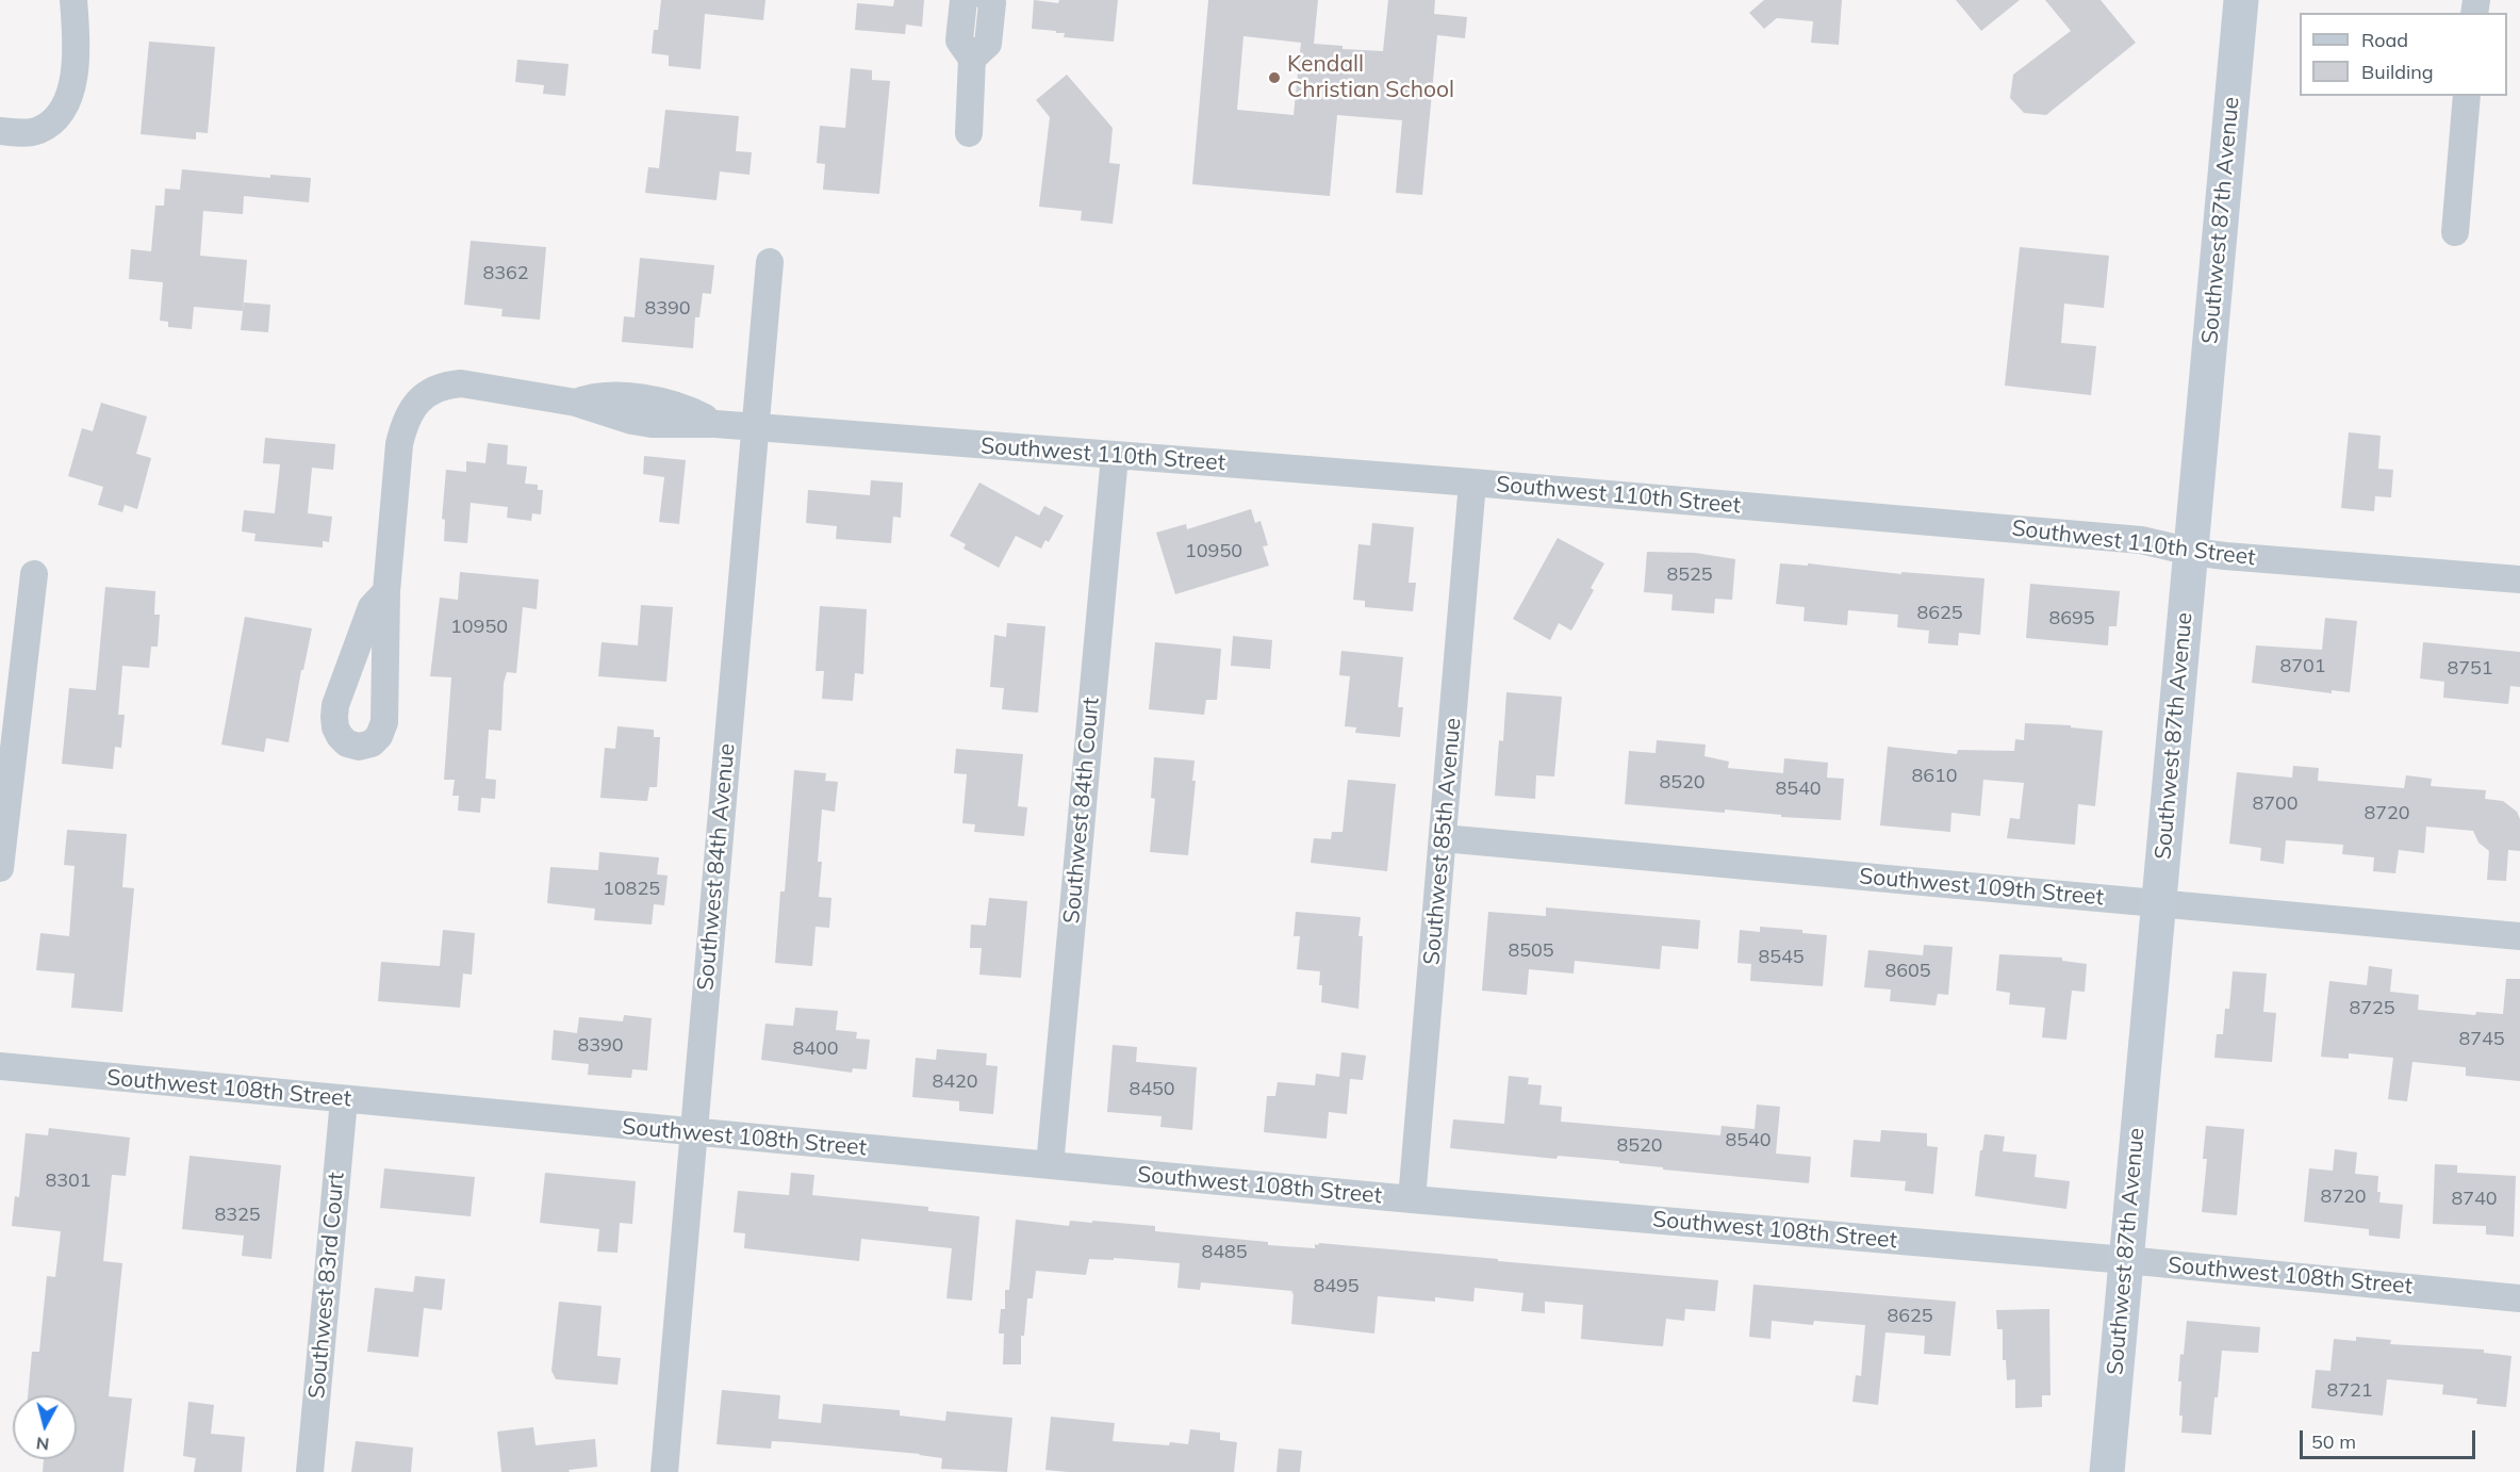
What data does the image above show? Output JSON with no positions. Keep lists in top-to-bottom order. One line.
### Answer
{"streets":{"main road":["Southwest 87th Avenue"],"street":["Southwest 110th Street","Southwest 84th Court","Southwest 85th Avenue","Southwest 84th Avenue","Southwest 109th Street","Southwest 108th Street","Southwest 83rd Court"]},"crossings":[["Southwest 87th Avenue","Southwest 110th Street"],["Southwest 87th Avenue","Southwest 109th Street"],["Southwest 87th Avenue","Southwest 108th Street"],["Southwest 110th Street","Southwest 84th Court"],["Southwest 110th Street","Southwest 85th Avenue"],["Southwest 110th Street","Southwest 84th Avenue"],["Southwest 84th Court","Southwest 108th Street"],["Southwest 85th Avenue","Southwest 109th Street"],["Southwest 85th Avenue","Southwest 108th Street"],["Southwest 84th Avenue","Southwest 108th Street"],["Southwest 108th Street","Southwest 83rd Court"]],"places":["Kendall Christian School"],"house_numbers":["8362","8390","10950","8525","8625","8695","10950","8701","8751","8610","8520","8540","8700","8720","10825","8505","8545","8605","8725","8745","8390","8400","8420","8450","8540","8520","8301","8720","8740","8325","8485","8495","8625","8721"],"legend":["Road","Building"],"scale_bar":"50 m","north":"bottom"}
